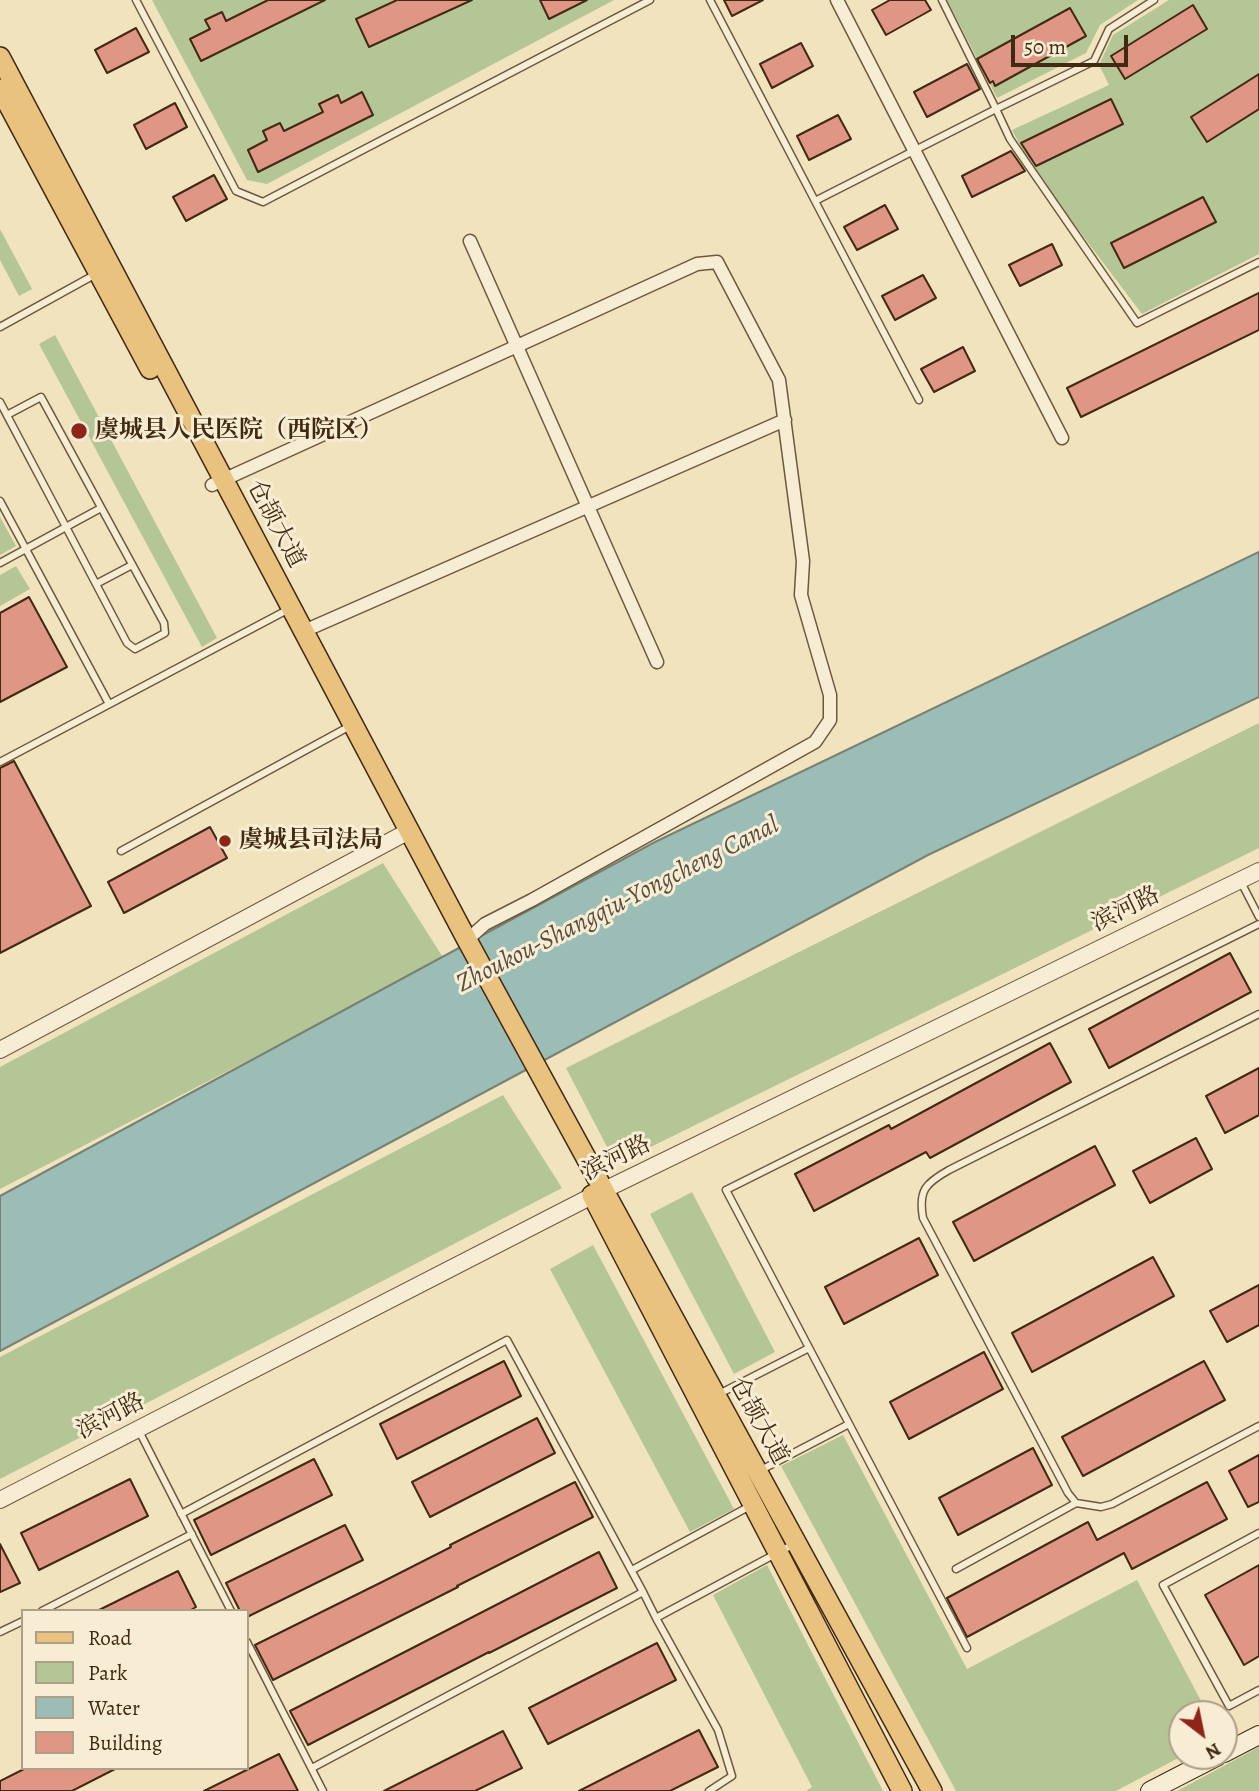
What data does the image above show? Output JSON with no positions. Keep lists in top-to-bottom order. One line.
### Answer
{"streets":{"main road":["仓颉大道"],"street":["滨河路"]},"crossings":[["仓颉大道","滨河路"]],"water":["Zhoukou-Shangqiu-Yongcheng Canal"],"places":["虞城县人民医院（西院区）","虞城县司法局"],"legend":["Road","Park","Water","Building"],"scale_bar":"50 m","north":"bottom right"}
